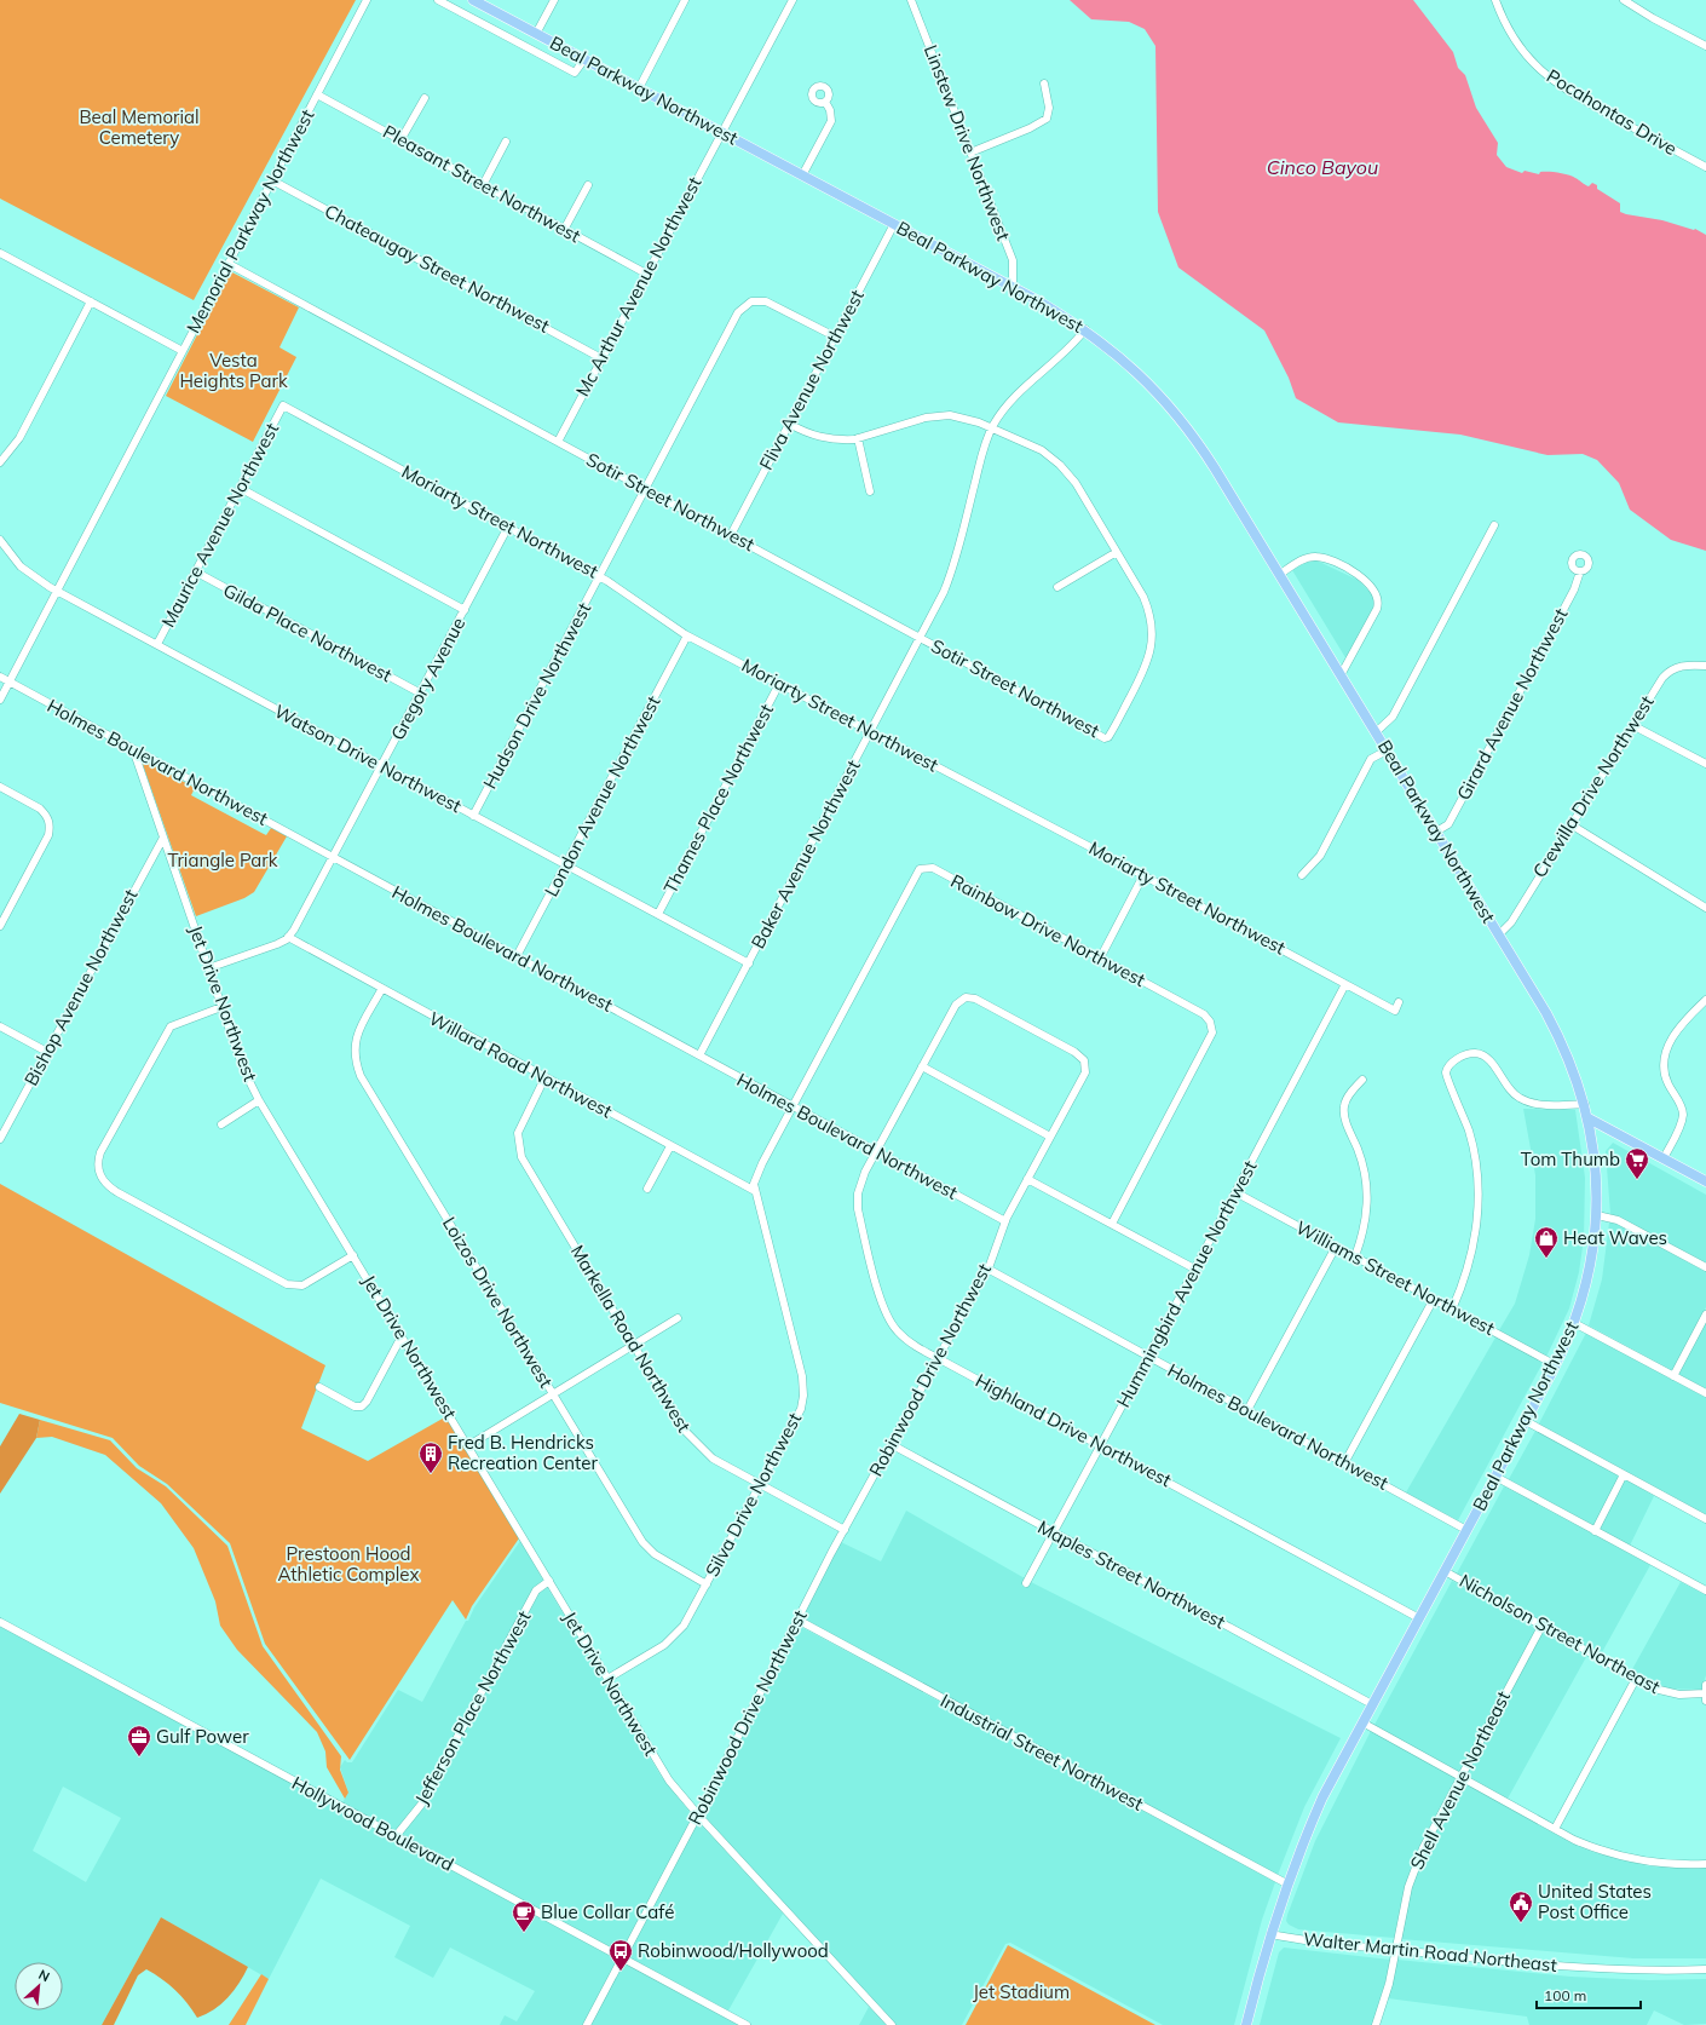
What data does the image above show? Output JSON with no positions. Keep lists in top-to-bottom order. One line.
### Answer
{"streets":{"main road":["Beal Parkway Northwest"],"street":["Pocahontas Drive","Linstew Drive Northwest","Pleasant Street Northwest","Memorial Parkway Northwest","Chateaugay Street Northwest","Mc Arthur Avenue Northwest","Fliva Avenue Northwest","Sotir Street Northwest","Moriarty Street Northwest","Maurice Avenue Northwest","Gilda Place Northwest","Gregory Avenue","Hudson Drive Northwest","Girard Avenue Northwest","Watson Drive Northwest","Holmes Boulevard Northwest","Crewilla Drive Northwest","London Avenue Northwest","Thames Place Northwest","Baker Avenue Northwest","Rainbow Drive Northwest","Bishop Avenue Northwest","Jet Drive Northwest","Willard Road Northwest","Williams Street Northwest","Hummingbird Avenue Northwest","Loizos Drive Northwest","Markella Road Northwest","Robinwood Drive Northwest","Highland Drive Northwest","Silva Drive Northwest","Maples Street Northwest","Nicholson Street Northeast","Jefferson Place Northwest","Industrial Street Northwest","Shell Avenue Northeast","Hollywood Boulevard","Walter Martin Road Northeast"]},"crossings":[["Beal Parkway Northwest","Linstew Drive Northwest"],["Beal Parkway Northwest","Mc Arthur Avenue Northwest"],["Beal Parkway Northwest","Fliva Avenue Northwest"],["Beal Parkway Northwest","Girard Avenue Northwest"],["Beal Parkway Northwest","Holmes Boulevard Northwest"],["Beal Parkway Northwest","Crewilla Drive Northwest"],["Beal Parkway Northwest","Baker Avenue Northwest"],["Beal Parkway Northwest","Williams Street Northwest"],["Beal Parkway Northwest","Highland Drive Northwest"],["Beal Parkway Northwest","Maples Street Northwest"],["Beal Parkway Northwest","Nicholson Street Northeast"],["Beal Parkway Northwest","Industrial Street Northwest"],["Beal Parkway Northwest","Walter Martin Road Northeast"],["Pleasant Street Northwest","Memorial Parkway Northwest"],["Pleasant Street Northwest","Mc Arthur Avenue Northwest"],["Memorial Parkway Northwest","Chateaugay Street Northwest"],["Memorial Parkway Northwest","Sotir Street Northwest"],["Memorial Parkway Northwest","Watson Drive Northwest"],["Memorial Parkway Northwest","Holmes Boulevard Northwest"],["Chateaugay Street Northwest","Mc Arthur Avenue Northwest"],["Mc Arthur Avenue Northwest","Sotir Street Northwest"],["Fliva Avenue Northwest","Sotir Street Northwest"],["Fliva Avenue Northwest","Hudson Drive Northwest"],["Sotir Street Northwest","Hudson Drive Northwest"],["Sotir Street Northwest","Baker Avenue Northwest"],["Moriarty Street Northwest","Maurice Avenue Northwest"],["Moriarty Street Northwest","Gregory Avenue"],["Moriarty Street Northwest","Hudson Drive Northwest"],["Moriarty Street Northwest","London Avenue Northwest"],["Moriarty Street Northwest","Thames Place Northwest"],["Moriarty Street Northwest","Baker Avenue Northwest"],["Moriarty Street Northwest","Hummingbird Avenue Northwest"],["Maurice Avenue Northwest","Gilda Place Northwest"],["Maurice Avenue Northwest","Watson Drive Northwest"],["Gilda Place Northwest","Gregory Avenue"],["Gregory Avenue","Watson Drive Northwest"],["Gregory Avenue","Holmes Boulevard Northwest"],["Gregory Avenue","Willard Road Northwest"],["Hudson Drive Northwest","Watson Drive Northwest"],["Watson Drive Northwest","London Avenue Northwest"],["Watson Drive Northwest","Thames Place Northwest"],["Watson Drive Northwest","Baker Avenue Northwest"],["Holmes Boulevard Northwest","London Avenue Northwest"],["Holmes Boulevard Northwest","Baker Avenue Northwest"],["Holmes Boulevard Northwest","Rainbow Drive Northwest"],["Holmes Boulevard Northwest","Jet Drive Northwest"],["Holmes Boulevard Northwest","Hummingbird Avenue Northwest"],["Holmes Boulevard Northwest","Robinwood Drive Northwest"],["Holmes Boulevard Northwest","Highland Drive Northwest"],["Holmes Boulevard Northwest","Silva Drive Northwest"],["Rainbow Drive Northwest","Silva Drive Northwest"],["Bishop Avenue Northwest","Jet Drive Northwest"],["Jet Drive Northwest","Robinwood Drive Northwest"],["Jet Drive Northwest","Silva Drive Northwest"],["Jet Drive Northwest","Jefferson Place Northwest"],["Willard Road Northwest","Loizos Drive Northwest"],["Willard Road Northwest","Markella Road Northwest"],["Willard Road Northwest","Silva Drive Northwest"],["Williams Street Northwest","Hummingbird Avenue Northwest"],["Hummingbird Avenue Northwest","Highland Drive Northwest"],["Hummingbird Avenue Northwest","Maples Street Northwest"],["Loizos Drive Northwest","Silva Drive Northwest"],["Markella Road Northwest","Robinwood Drive Northwest"],["Markella Road Northwest","Silva Drive Northwest"],["Robinwood Drive Northwest","Highland Drive Northwest"],["Robinwood Drive Northwest","Maples Street Northwest"],["Robinwood Drive Northwest","Industrial Street Northwest"],["Robinwood Drive Northwest","Hollywood Boulevard"],["Nicholson Street Northeast","Shell Avenue Northeast"],["Jefferson Place Northwest","Hollywood Boulevard"],["Shell Avenue Northeast","Walter Martin Road Northeast"]],"water":["Cinco Bayou"],"parks":["Beal Memorial Cemetery","Vesta Heights Park","Triangle Park","Prestoon Hood Athletic Complex","Jet Stadium"],"places":{"supermarket":["Tom Thumb"],"shop":["Heat Waves"],"building":["Fred B. Hendricks Recreation Center"],"office":["Gulf Power"],"public building":["United States Post Office"],"cafe":["Blue Collar Café"],"bus stop":["Robinwood/Hollywood"]},"scale_bar":"100 m","north":"top right"}
